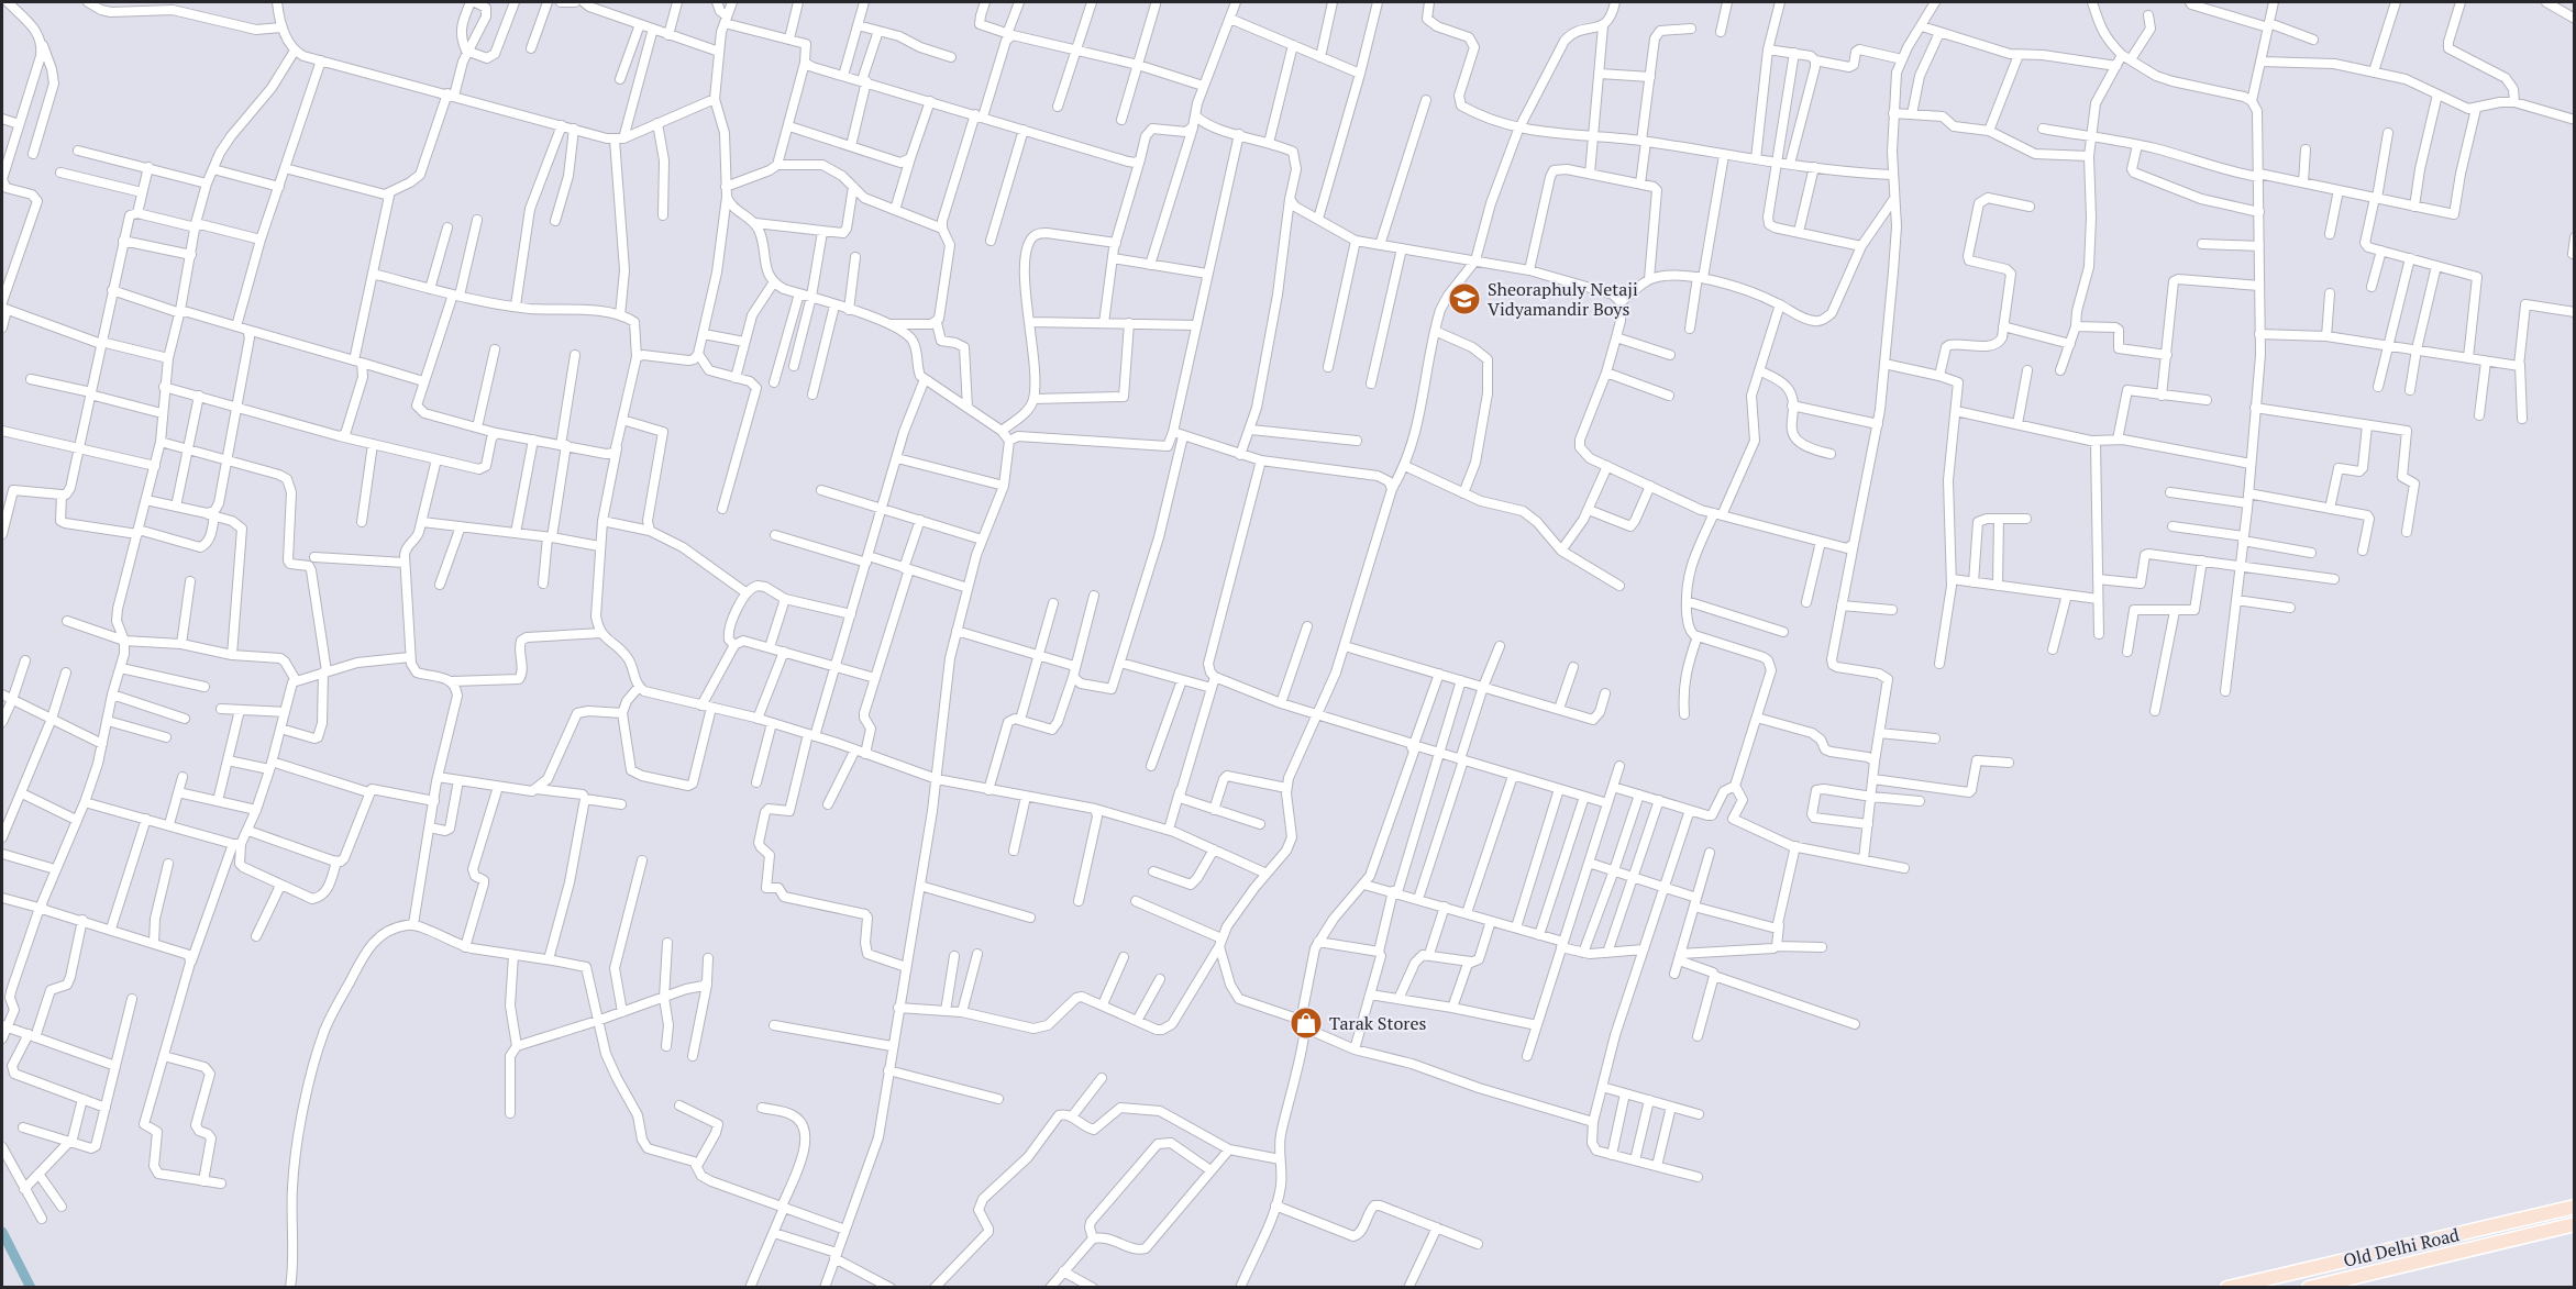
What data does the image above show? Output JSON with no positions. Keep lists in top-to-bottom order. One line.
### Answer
{"streets":{"main road":["Old Delhi Road"]},"places":{"school or university":["Sheoraphuly Netaji Vidyamandir Boys"],"shop":["Tarak Stores"]}}
